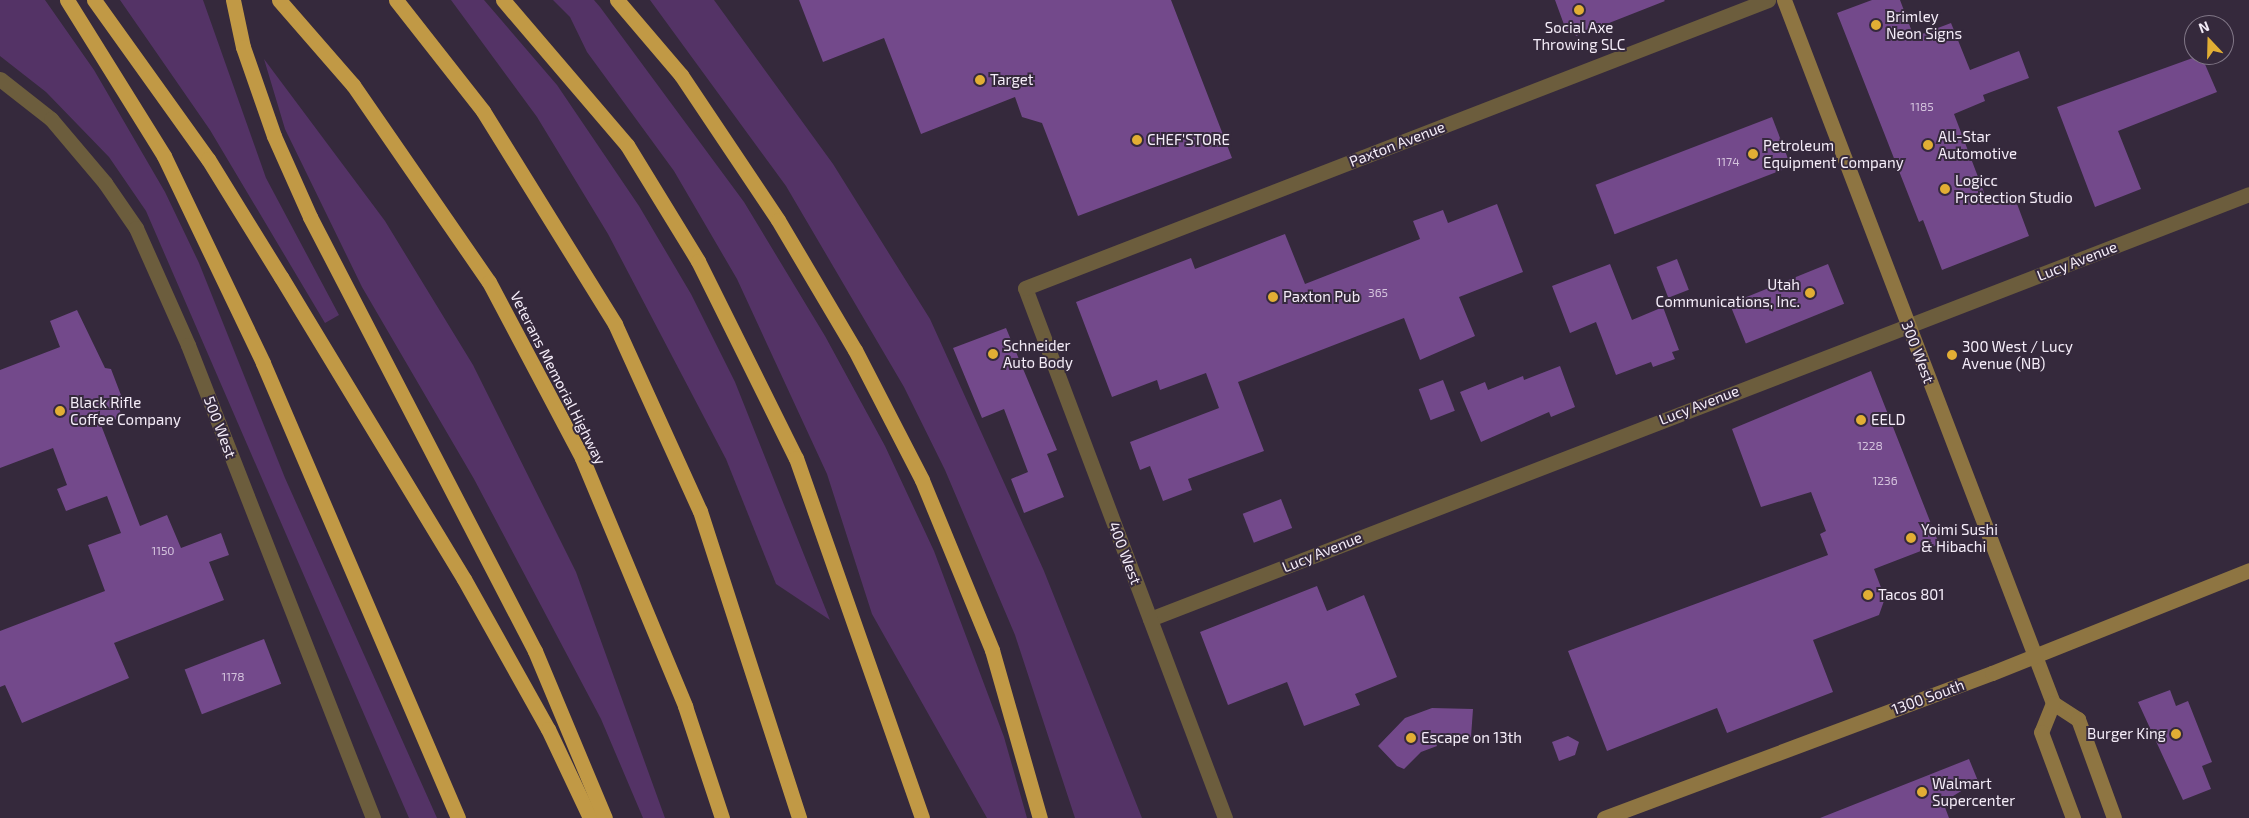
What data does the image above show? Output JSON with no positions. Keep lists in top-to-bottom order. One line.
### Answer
{"streets":{"highway":["Veterans Memorial Highway"],"main road":["300 West","1300 South"],"street":["Paxton Avenue","Lucy Avenue","500 West","400 West"]},"crossings":[["Paxton Avenue","400 West"],["Lucy Avenue","300 West"],["Lucy Avenue","400 West"],["300 West","1300 South"]],"places":["Social Axe Throwing SLC","Brimley Neon Signs","Target","CHEF'STORE","All-Star Automotive","Petroleum Equipment Company","Logicc Protection Studio","Utah Communications, Inc.","Paxton Pub","Schneider Auto Body","300 West / Lucy Avenue (NB)","Black Rifle Coffee Company","EELD","Yoimi Sushi & Hibachi","Tacos 801","Burger King","Escape on 13th","Walmart Supercenter"],"house_numbers":["1185","1174","365","1228","1236","1150","1178"],"north":"top"}
